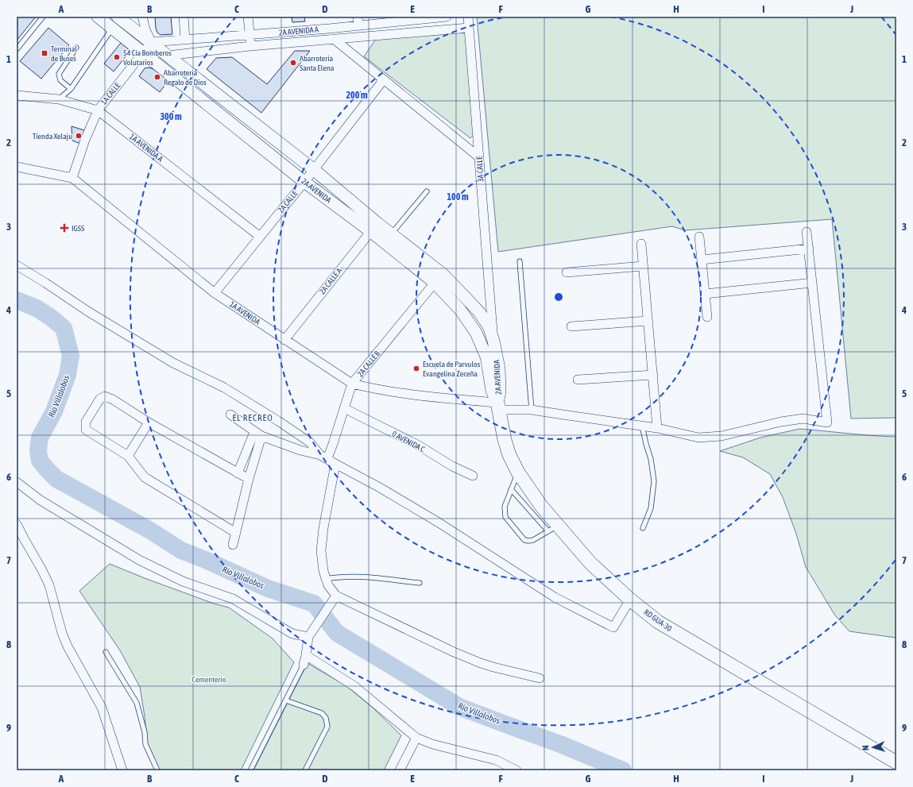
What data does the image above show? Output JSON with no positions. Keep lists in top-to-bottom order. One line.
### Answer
{"streets":{"main road":["RD GUA-30"],"street":["2A AVENIDA A","1A CALLE","1A AVENIDA A","3A CALLE","2A AVENIDA","2A CALLE","2A CALLE A","1A AVENIDA","2A CALLE B","0 AVENIDA C"]},"crossings":[["2A AVENIDA A","1A CALLE"],["2A AVENIDA A","3A CALLE"],["2A AVENIDA A","2A AVENIDA"],["1A CALLE","1A AVENIDA A"],["1A CALLE","2A AVENIDA"],["1A CALLE","1A AVENIDA"],["1A AVENIDA A","2A CALLE"],["3A CALLE","2A AVENIDA"],["2A AVENIDA","2A CALLE"],["2A AVENIDA","2A CALLE A"],["2A AVENIDA","1A AVENIDA"],["2A AVENIDA","2A CALLE B"],["2A AVENIDA","RD GUA-30"],["2A CALLE","1A AVENIDA"],["2A CALLE A","1A AVENIDA"],["1A AVENIDA","2A CALLE B"],["1A AVENIDA","RD GUA-30"],["2A CALLE B","0 AVENIDA C"]],"districts":["EL RECREO"],"water":["Río Villalobos"],"parks":["Cementerio"],"places":{"transit":["Terminal de Buses"],"other":["54 Cía Bomberos Volutarios","Abarroteria Santa Elena","Abarroteria Regalo de Dios","Tienda Xelaju","Escuela de Parvulos Evangelina Zeceña"],"health":["IGSS"]},"north":"left","grid":{"columns":["A","B","C","D","E","F","G","H","I","J"],"rows":["1","2","3","4","5","6","7","8","9"]},"rings":["200 m","300 m","100 m"]}
